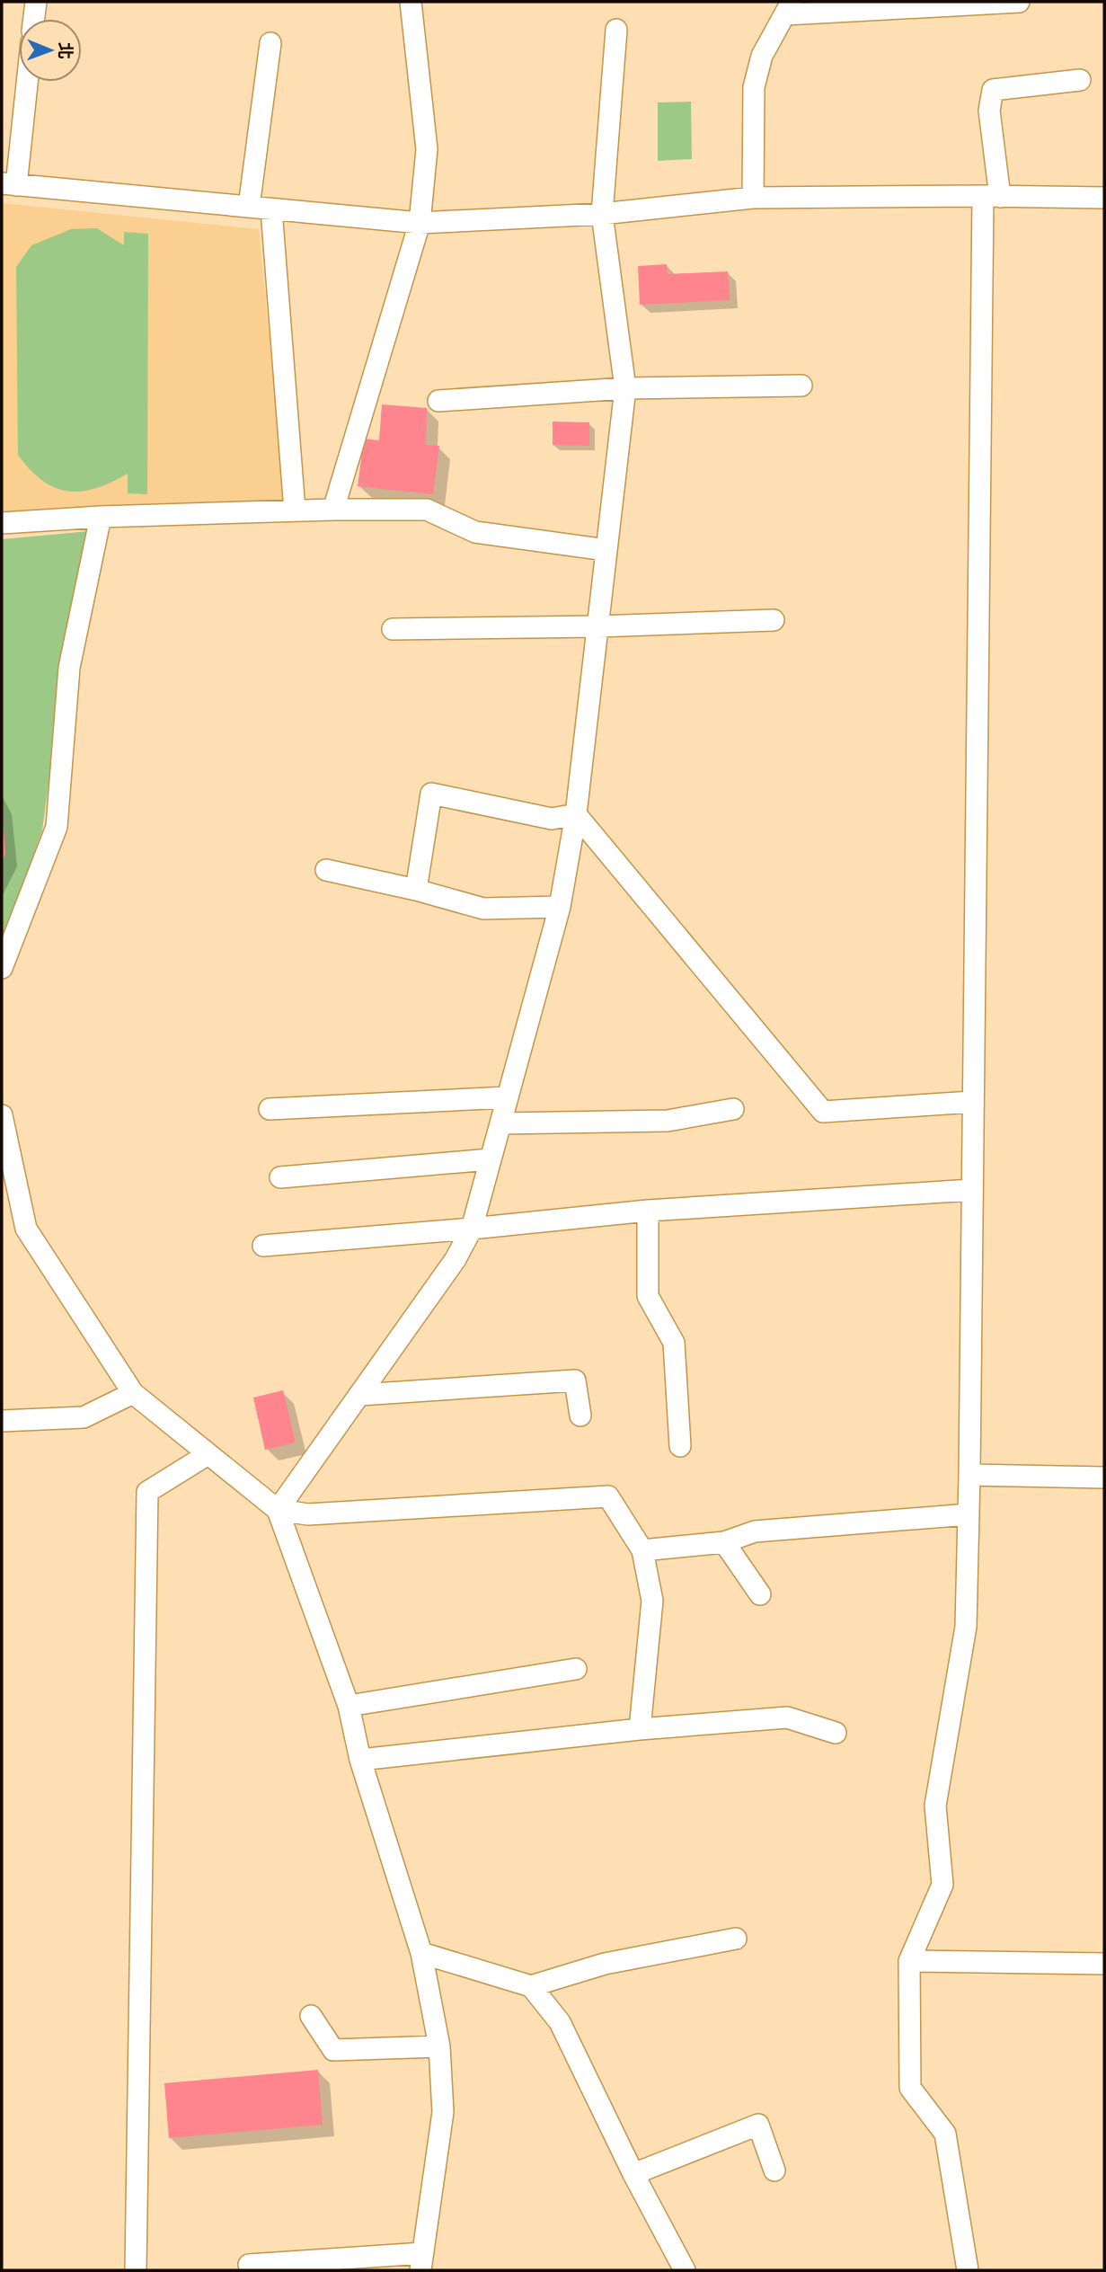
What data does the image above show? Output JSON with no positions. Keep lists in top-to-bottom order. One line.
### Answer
{"north":"right"}
